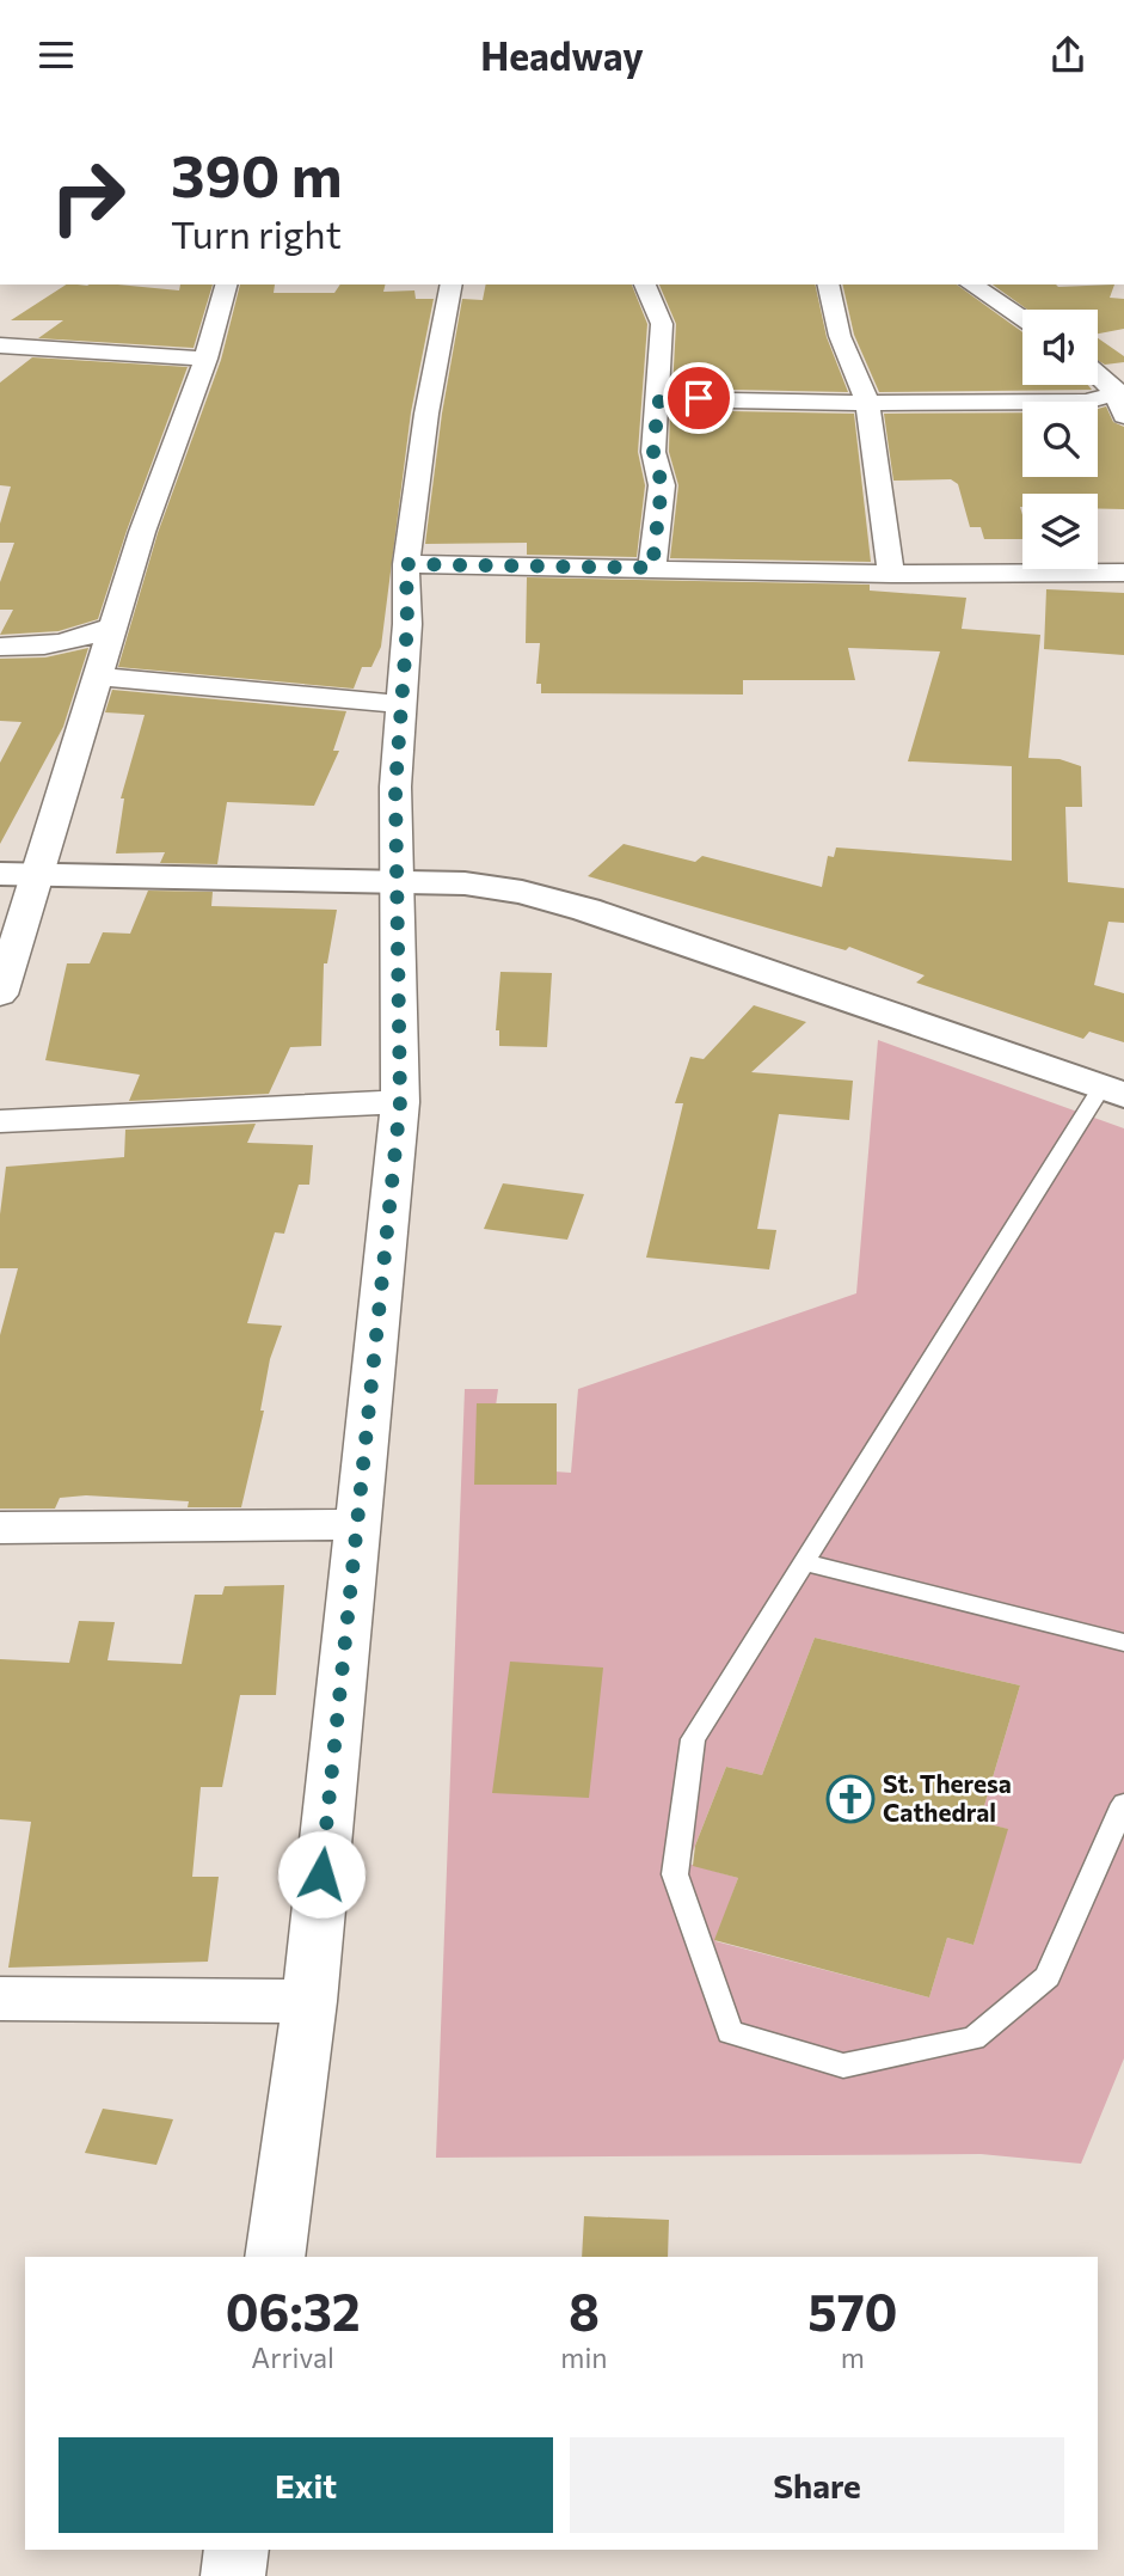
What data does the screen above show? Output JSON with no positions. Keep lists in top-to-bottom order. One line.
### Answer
{"places":{"church":["St. Theresa Cathedral"]},"page":{"header":"Headway","turn":["390 m","Turn right"],"eta":["06:32","Arrival","8","min","570","m"],"buttons":["Exit","Share"]}}
